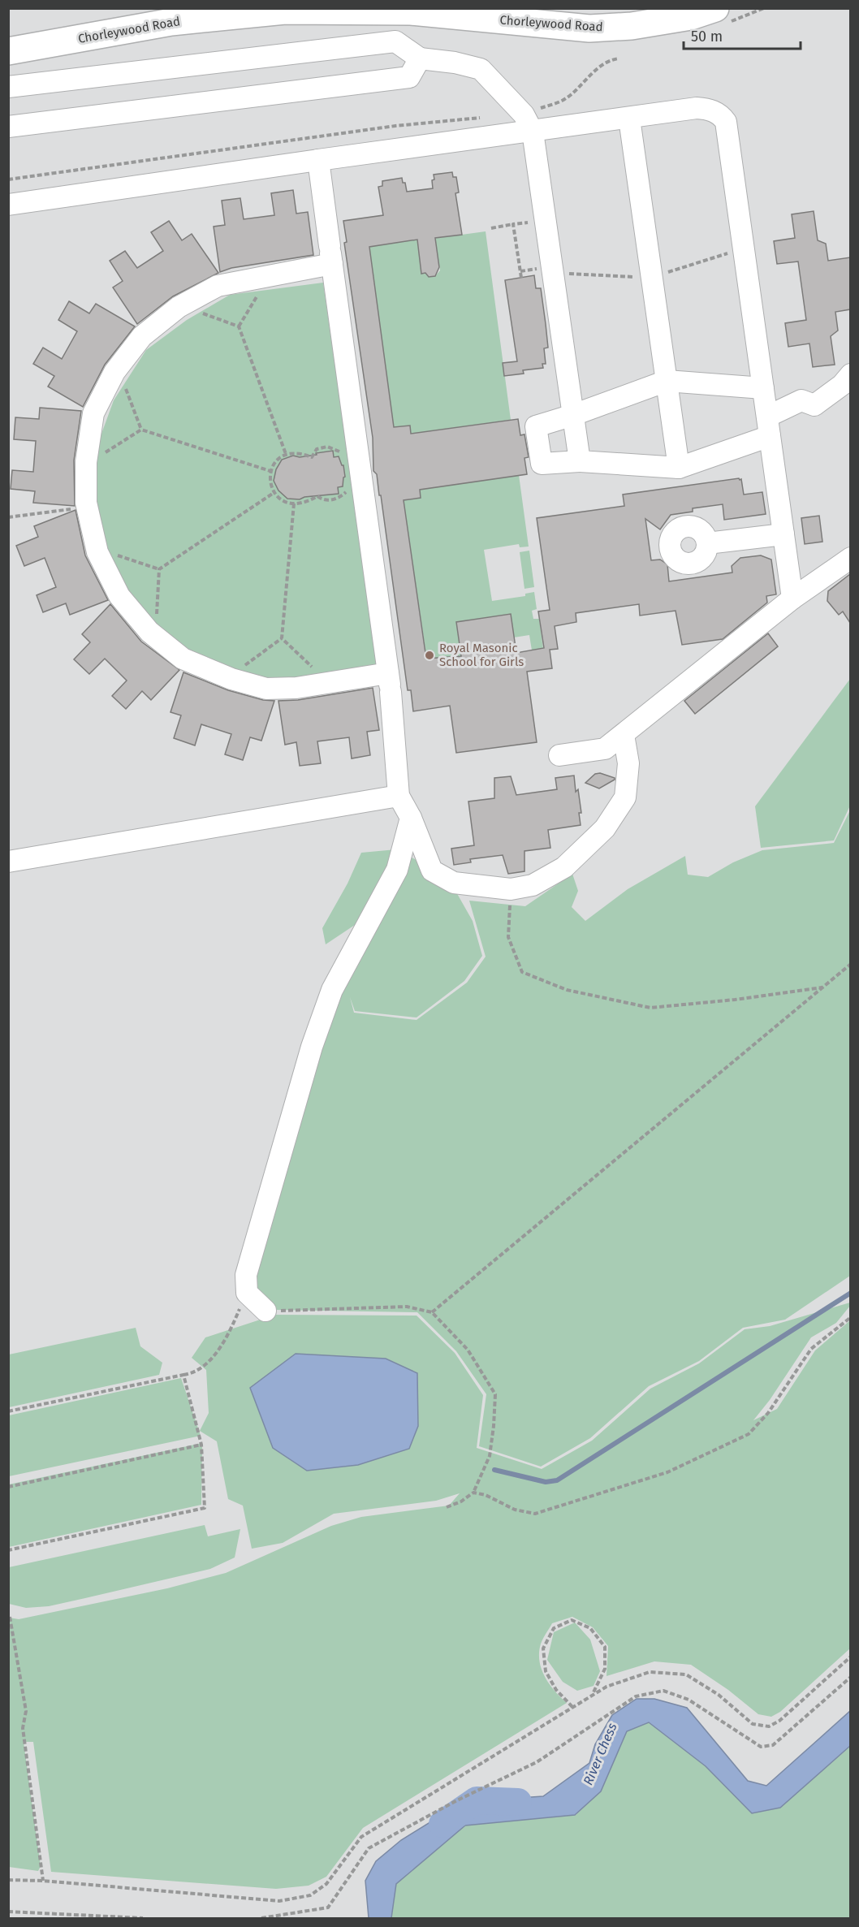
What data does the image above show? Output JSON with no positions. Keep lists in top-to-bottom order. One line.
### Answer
{"streets":{"main road":["Chorleywood Road"]},"water":["River Chess"],"places":["Royal Masonic School for Girls"],"scale_bar":"50 m"}
